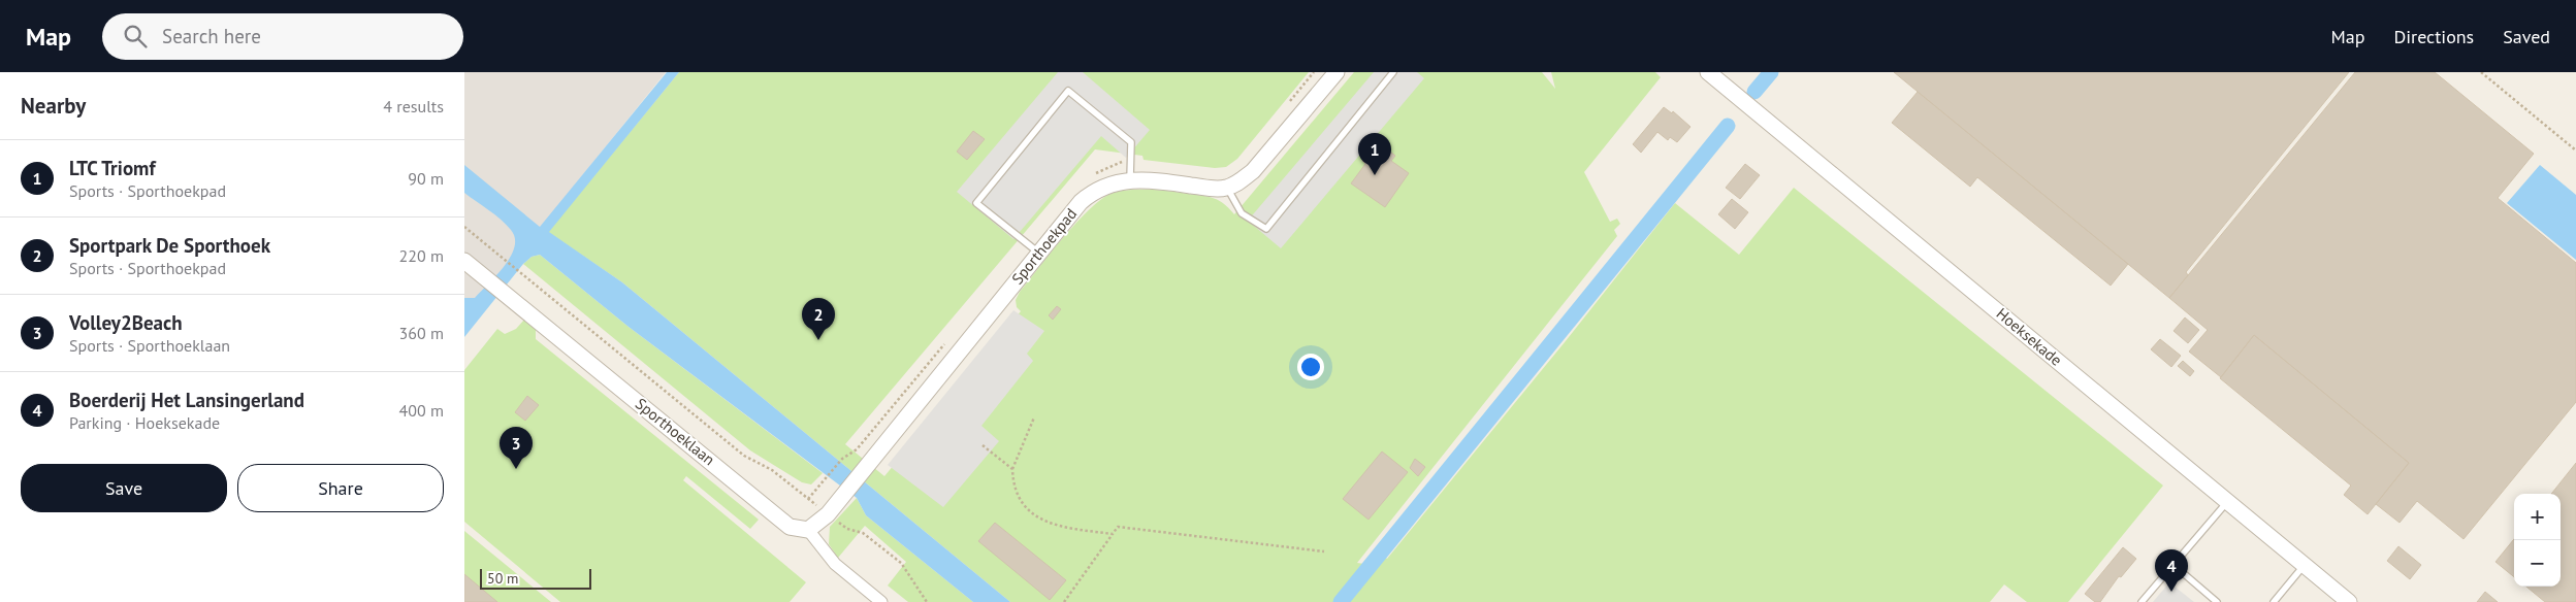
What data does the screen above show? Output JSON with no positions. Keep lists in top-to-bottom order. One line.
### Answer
{"streets":{"street":["Sporthoekpad","Hoeksekade","Sporthoeklaan"]},"crossings":[["Sporthoekpad","Sporthoeklaan"]],"scale_bar":"50 m","page":{"header":"Map","search":"Search here","nav":["Map","Directions","Saved"],"heading":["Nearby","4 results"],"pins":["1","2","3","4"],"list":[{"mark":"1","name":"LTC Triomf","note":"Sports · Sporthoekpad","value":"90 m"},{"mark":"2","name":"Sportpark De Sporthoek","note":"Sports · Sporthoekpad","value":"220 m"},{"mark":"3","name":"Volley2Beach","note":"Sports · Sporthoeklaan","value":"360 m"},{"mark":"4","name":"Boerderij Het Lansingerland","note":"Parking · Hoeksekade","value":"400 m"}],"buttons":["Save","Share"],"map_buttons":["+","−"],"scale":"50 m"}}
